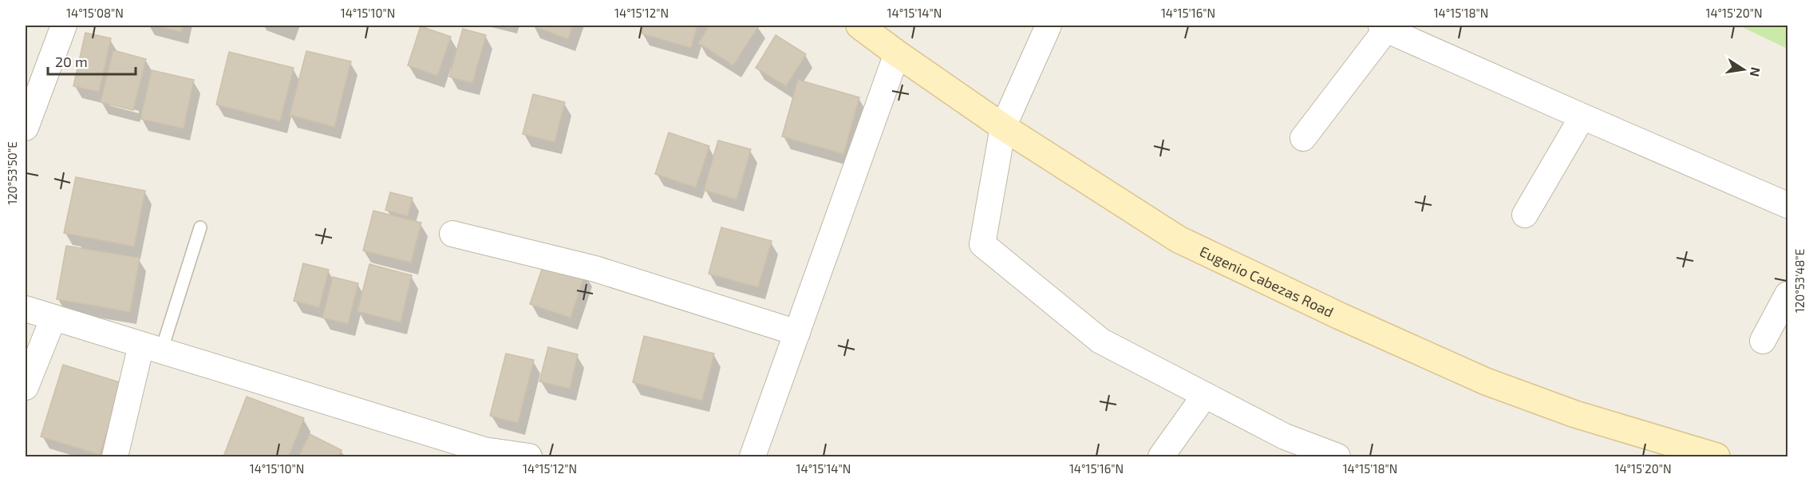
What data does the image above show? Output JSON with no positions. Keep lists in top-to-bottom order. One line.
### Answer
{"streets":{"street":["Eugenio Cabezas Road"]},"scale_bar":"20 m","north":"right","coordinates":["14°15'08\"N","14°15'10\"N","14°15'12\"N","14°15'14\"N","14°15'16\"N","14°15'18\"N","14°15'20\"N","120°53'50\"E","120°53'48\"E"]}
